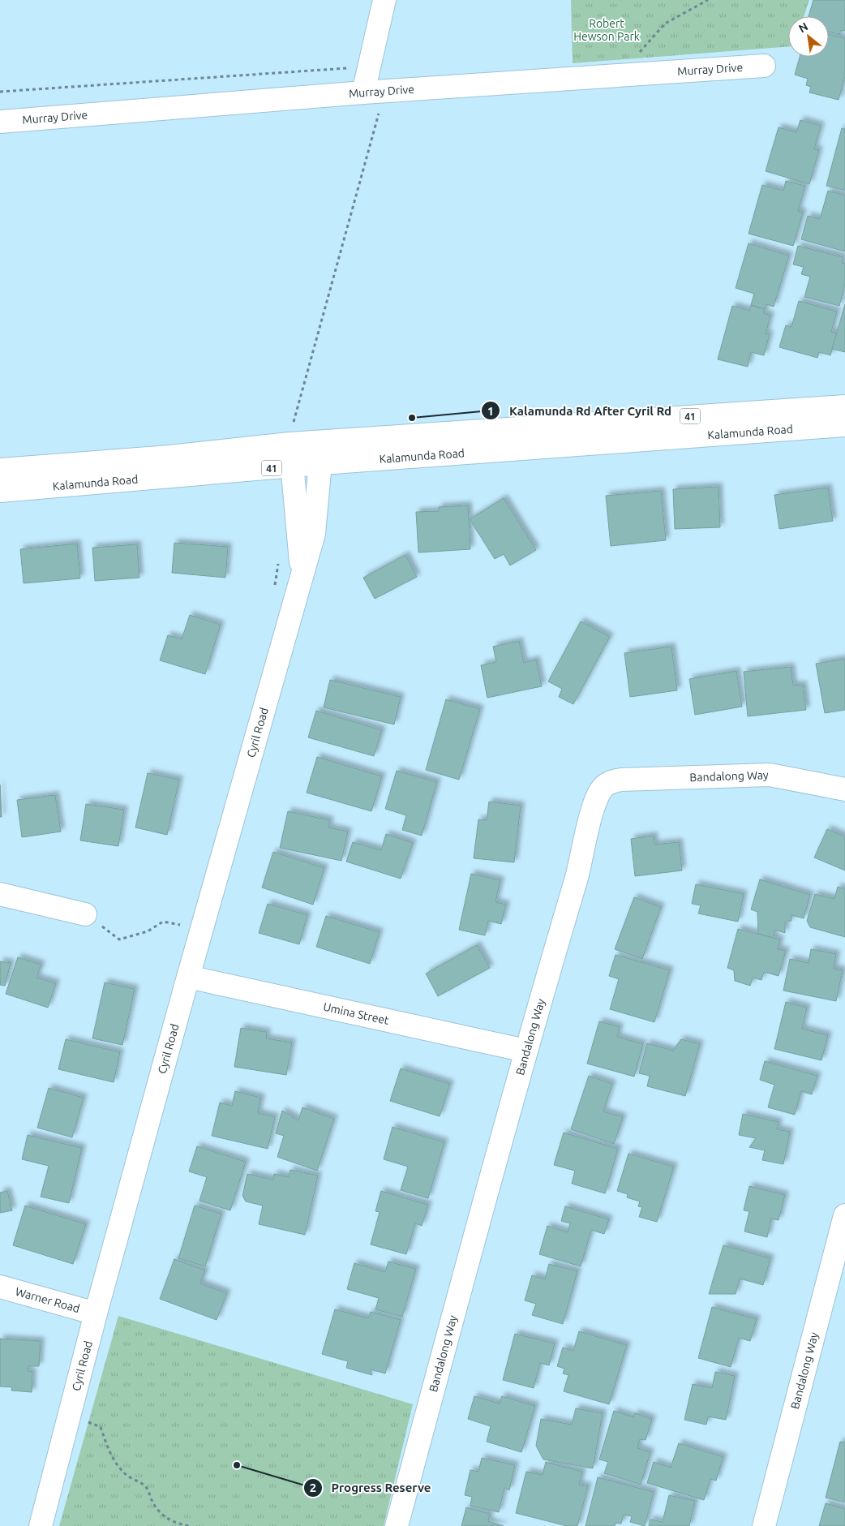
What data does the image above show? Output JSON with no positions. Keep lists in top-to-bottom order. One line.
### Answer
{"streets":{"street":["Murray Drive","41","Kalamunda Road","Cyril Road","Bandalong Way","Umina Street","Warner Road"]},"crossings":[["Kalamunda Road","Cyril Road"],["Cyril Road","Umina Street"],["Cyril Road","Warner Road"],["Bandalong Way","Umina Street"]],"parks":["Robert Hewson Park"],"places":["Kalamunda Rd After Cyril Rd","Progress Reserve"],"north":"top left"}
